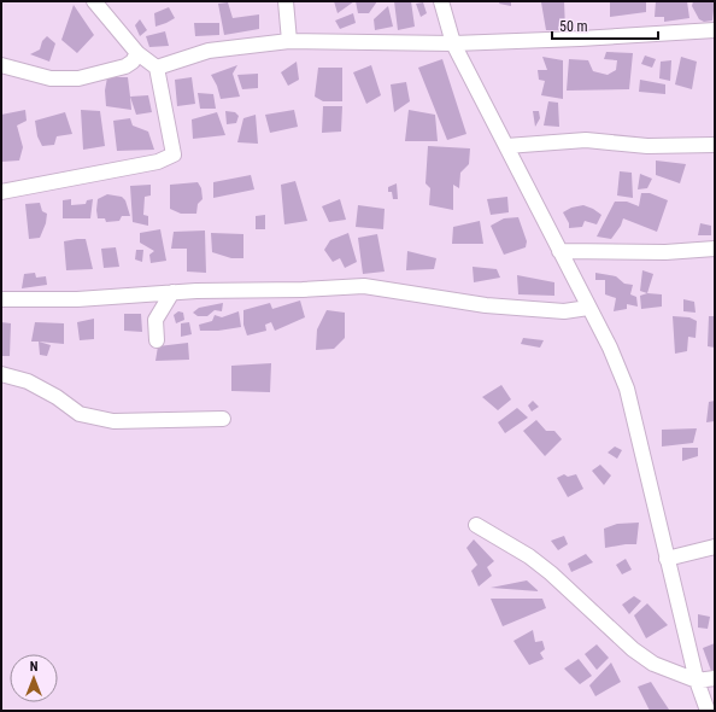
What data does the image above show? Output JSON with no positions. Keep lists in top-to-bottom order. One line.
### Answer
{"scale_bar":"50 m","north":"top"}
